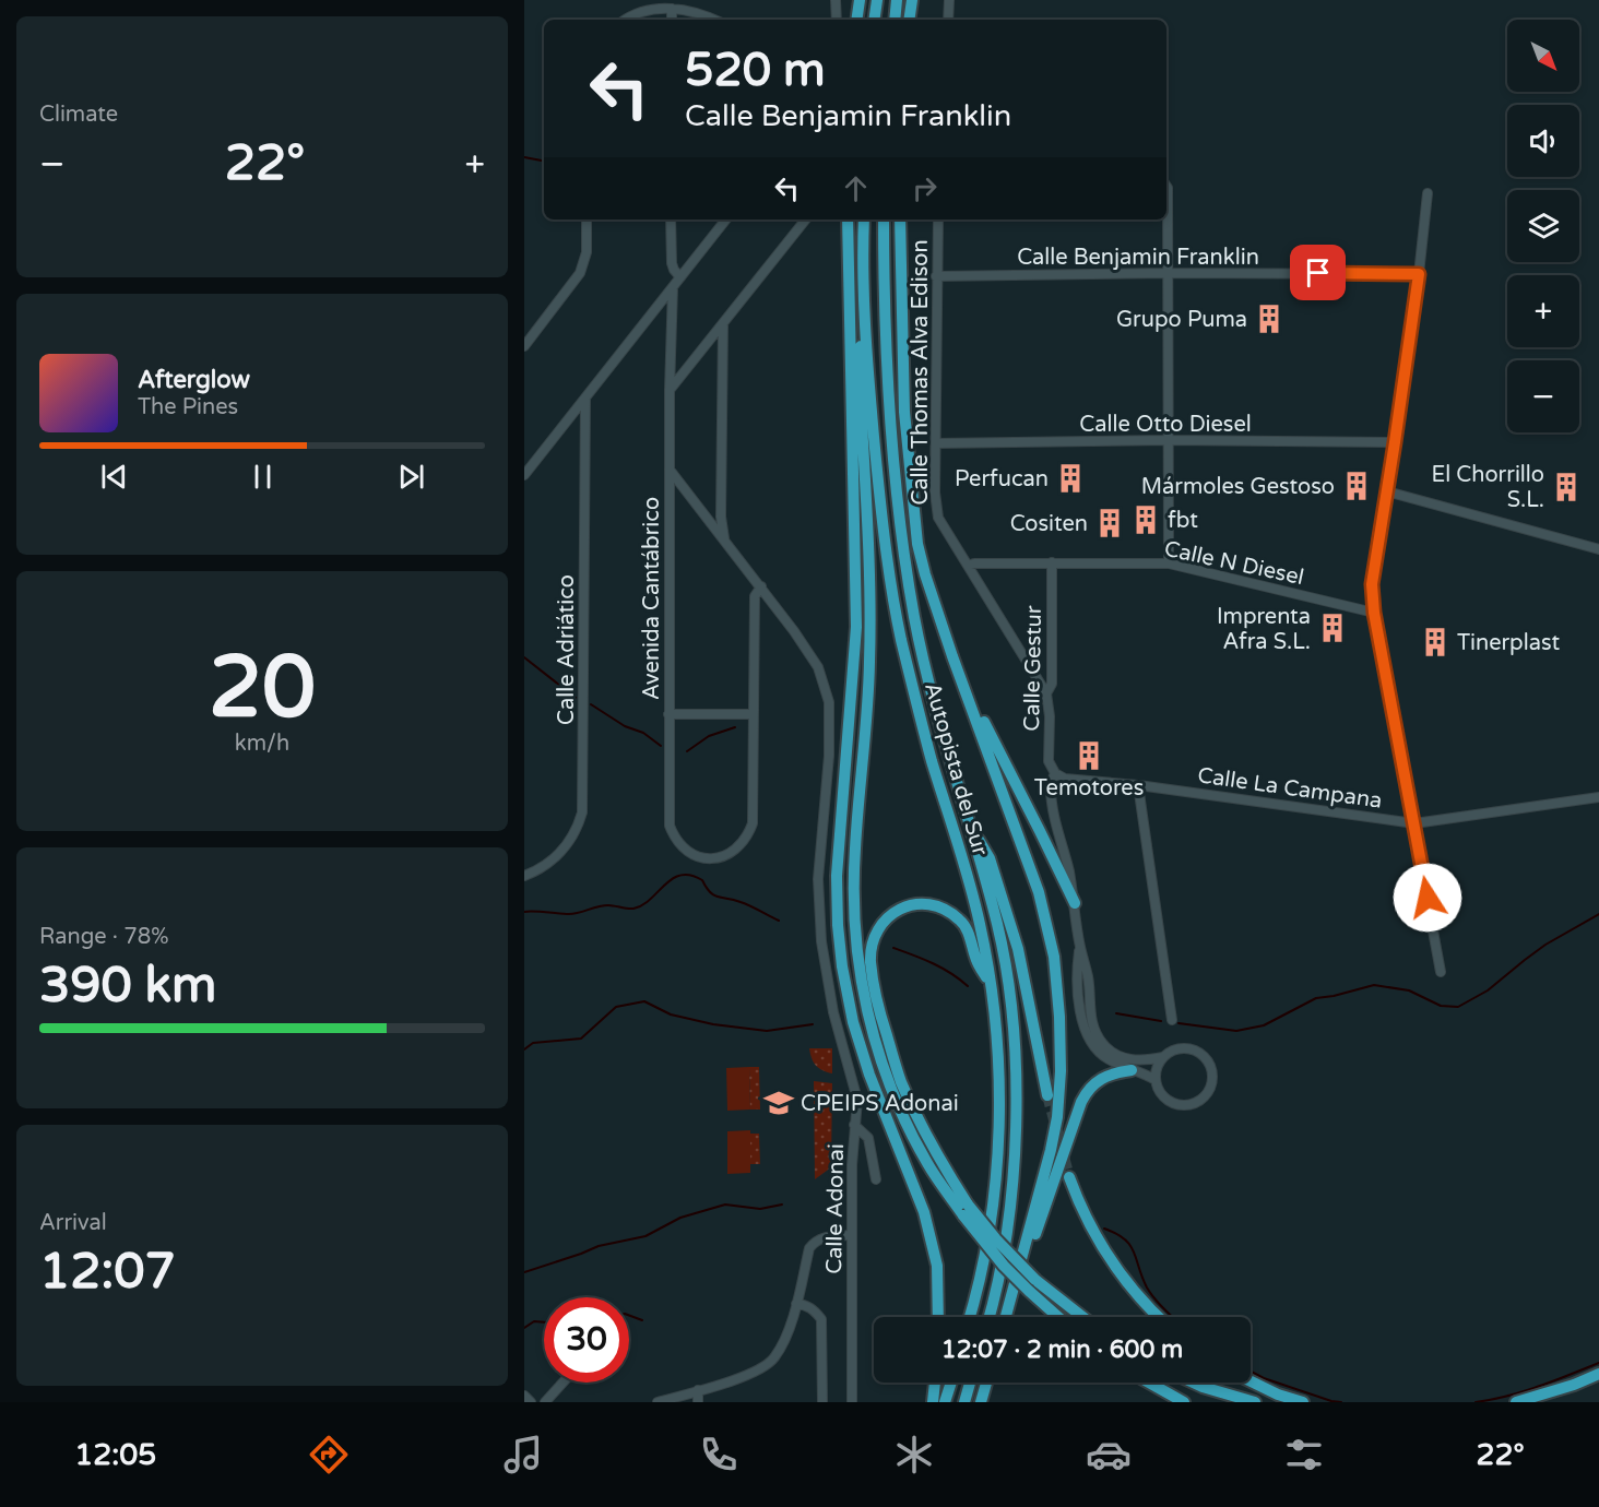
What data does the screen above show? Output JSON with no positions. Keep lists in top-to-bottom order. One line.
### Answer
{"streets":{"highway":["Autopista del Sur"],"street":["Calle Benjamin Franklin","Calle Thomas Alva Edison","Calle Otto Diesel","Calle N Diesel","Avenida Cantábrico","Calle Adriático","Calle Gestur","Calle La Campana","Calle Adonai"]},"crossings":[["Calle Benjamin Franklin","Calle Thomas Alva Edison"],["Calle Thomas Alva Edison","Calle Otto Diesel"],["Calle Thomas Alva Edison","Calle N Diesel"],["Calle Thomas Alva Edison","Calle Gestur"],["Calle N Diesel","Calle Gestur"],["Avenida Cantábrico","Calle Adonai"],["Calle Gestur","Calle La Campana"]],"places":{"building":["Grupo Puma","Perfucan","Mármoles Gestoso","El Chorrillo S.L.","fbt","Cositen","Imprenta Afra S.L.","Tinerplast","Temotores"],"school or university":["CPEIPS Adonai"]},"north":"bottom right","page":{"tile":["Climate",["20","km/h"],["Range · 78%","390 km"],["Arrival","12:07"]],"map_buttons":["+","−"],"turn":["520 m","Calle Benjamin Franklin"],"heat":["−","22°","+"],"song":["Afterglow","The Pines"],"limit":"30","trip":"12:07 · 2 min · 600 m","tabs":["12:05","22°"]}}
